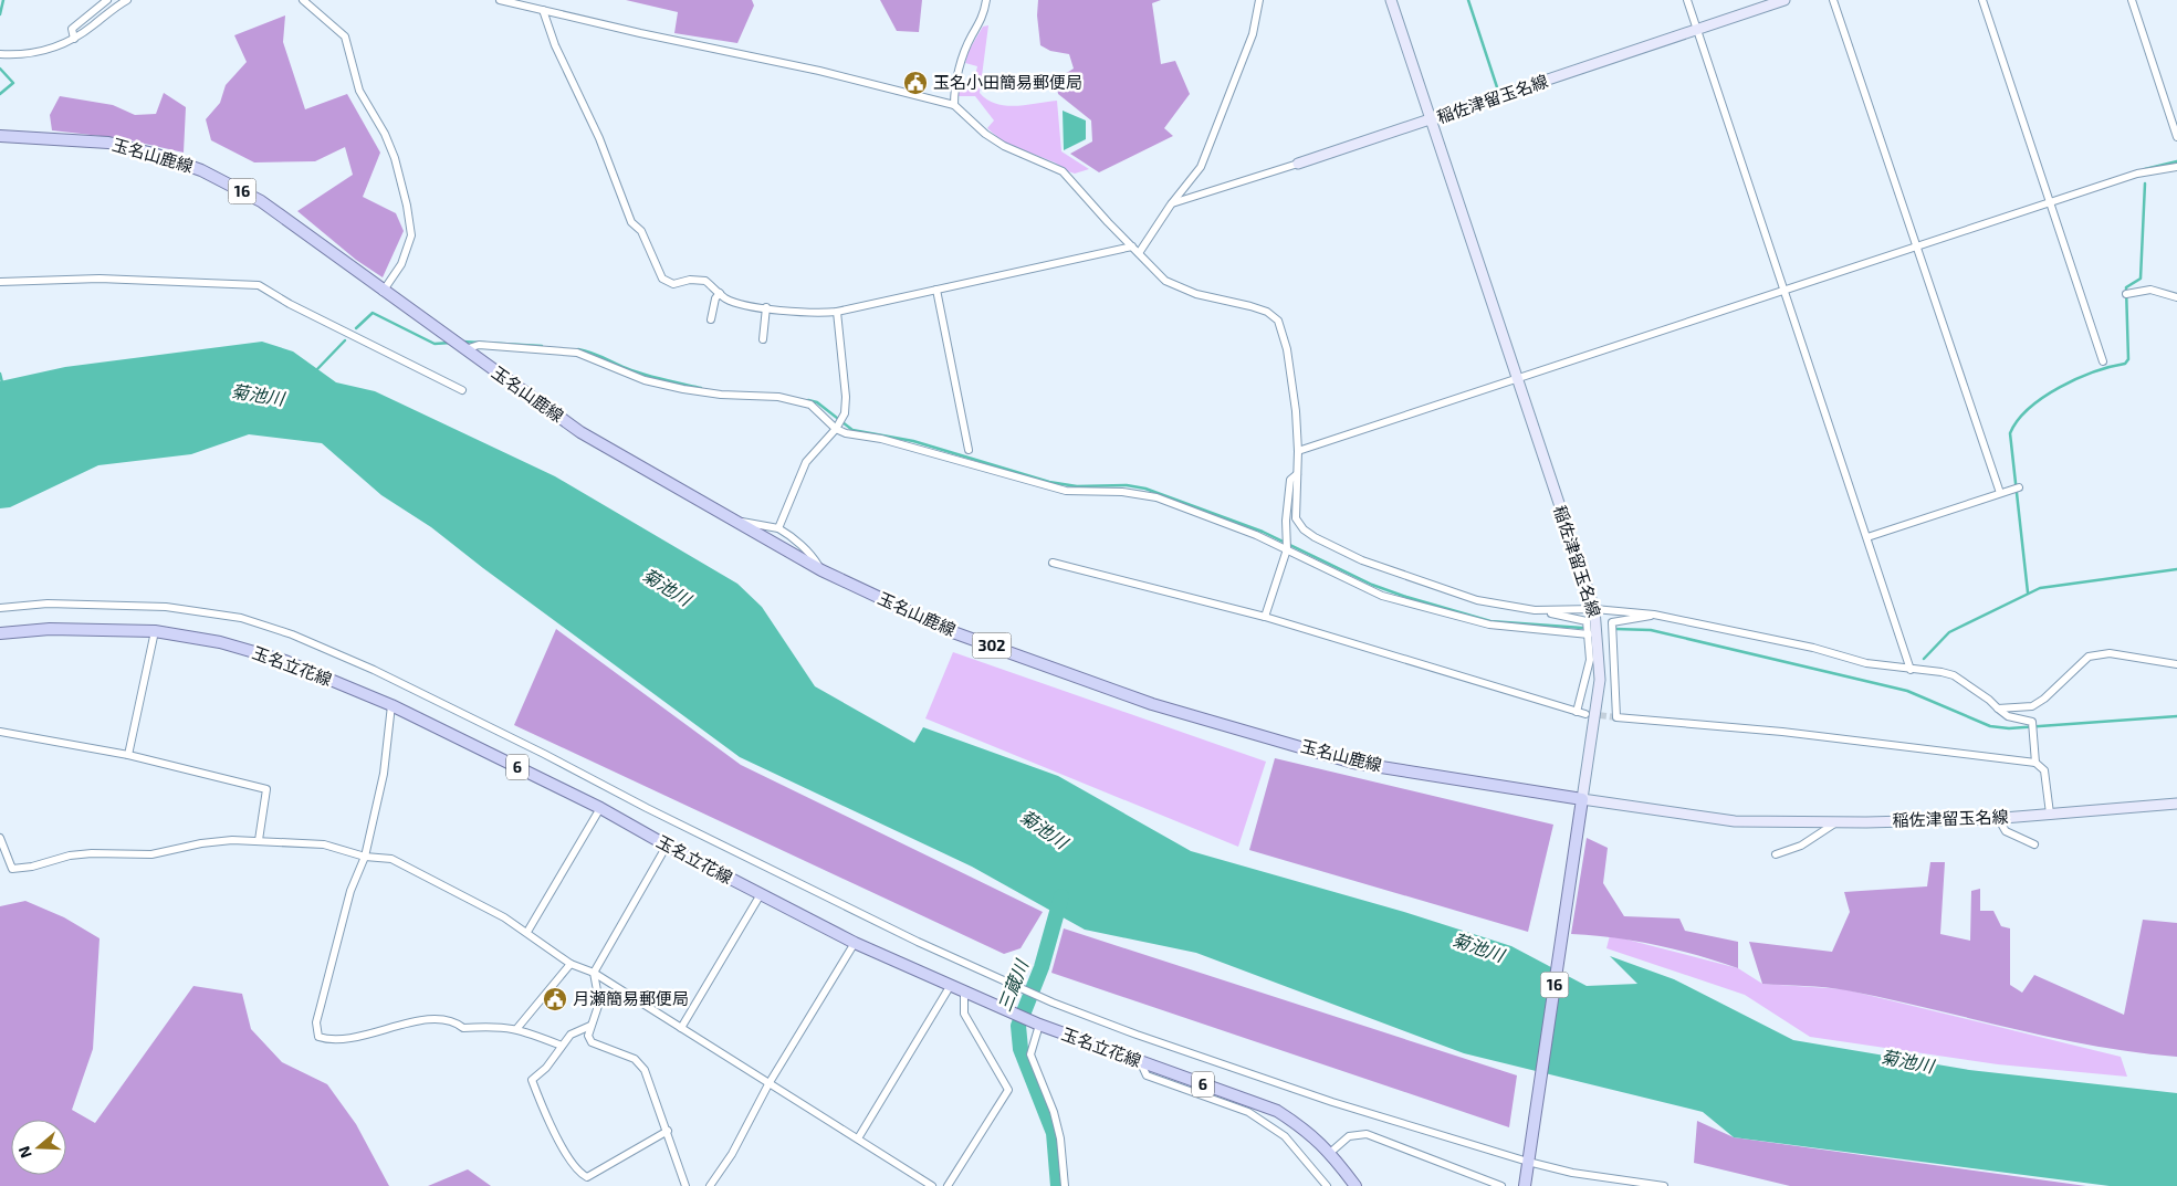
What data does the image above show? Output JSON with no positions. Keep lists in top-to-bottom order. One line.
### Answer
{"streets":{"main road":["稲佐津留玉名線","玉名山鹿線","16","302","玉名立花線","6"]},"crossings":[["稲佐津留玉名線","玉名山鹿線"],["稲佐津留玉名線","16"],["玉名山鹿線","16"]],"water":["菊池川","三蔵川"],"places":{"public building":["玉名小田簡易郵便局","月瀬簡易郵便局"]},"north":"left"}
